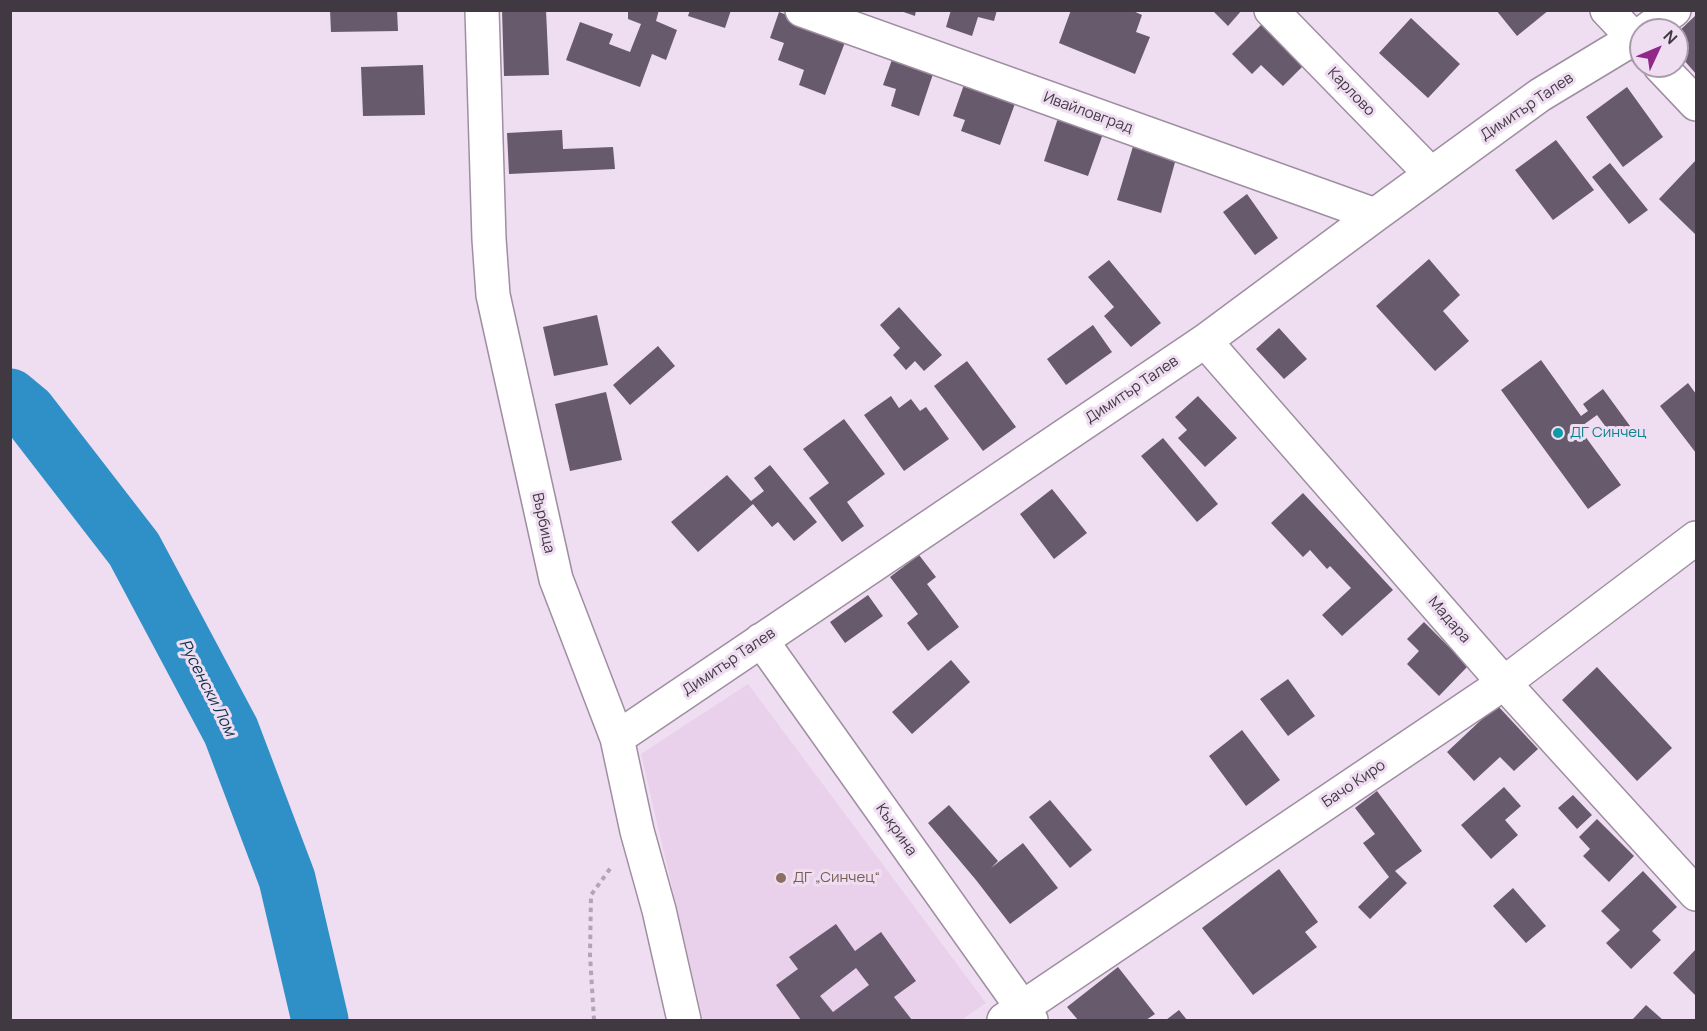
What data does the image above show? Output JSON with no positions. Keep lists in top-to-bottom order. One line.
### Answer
{"streets":{"street":["Карлово","Димитър Талев","Ивайловград","Върбица","Мадара","Бачо Киро","Къкрина"]},"crossings":[["Карлово","Димитър Талев"],["Димитър Талев","Ивайловград"],["Димитър Талев","Върбица"],["Димитър Талев","Мадара"],["Димитър Талев","Къкрина"],["Мадара","Бачо Киро"],["Бачо Киро","Къкрина"]],"water":["Русенски Лом"],"places":["ДГ Синчец","ДГ „Синчец“"],"north":"top right"}
